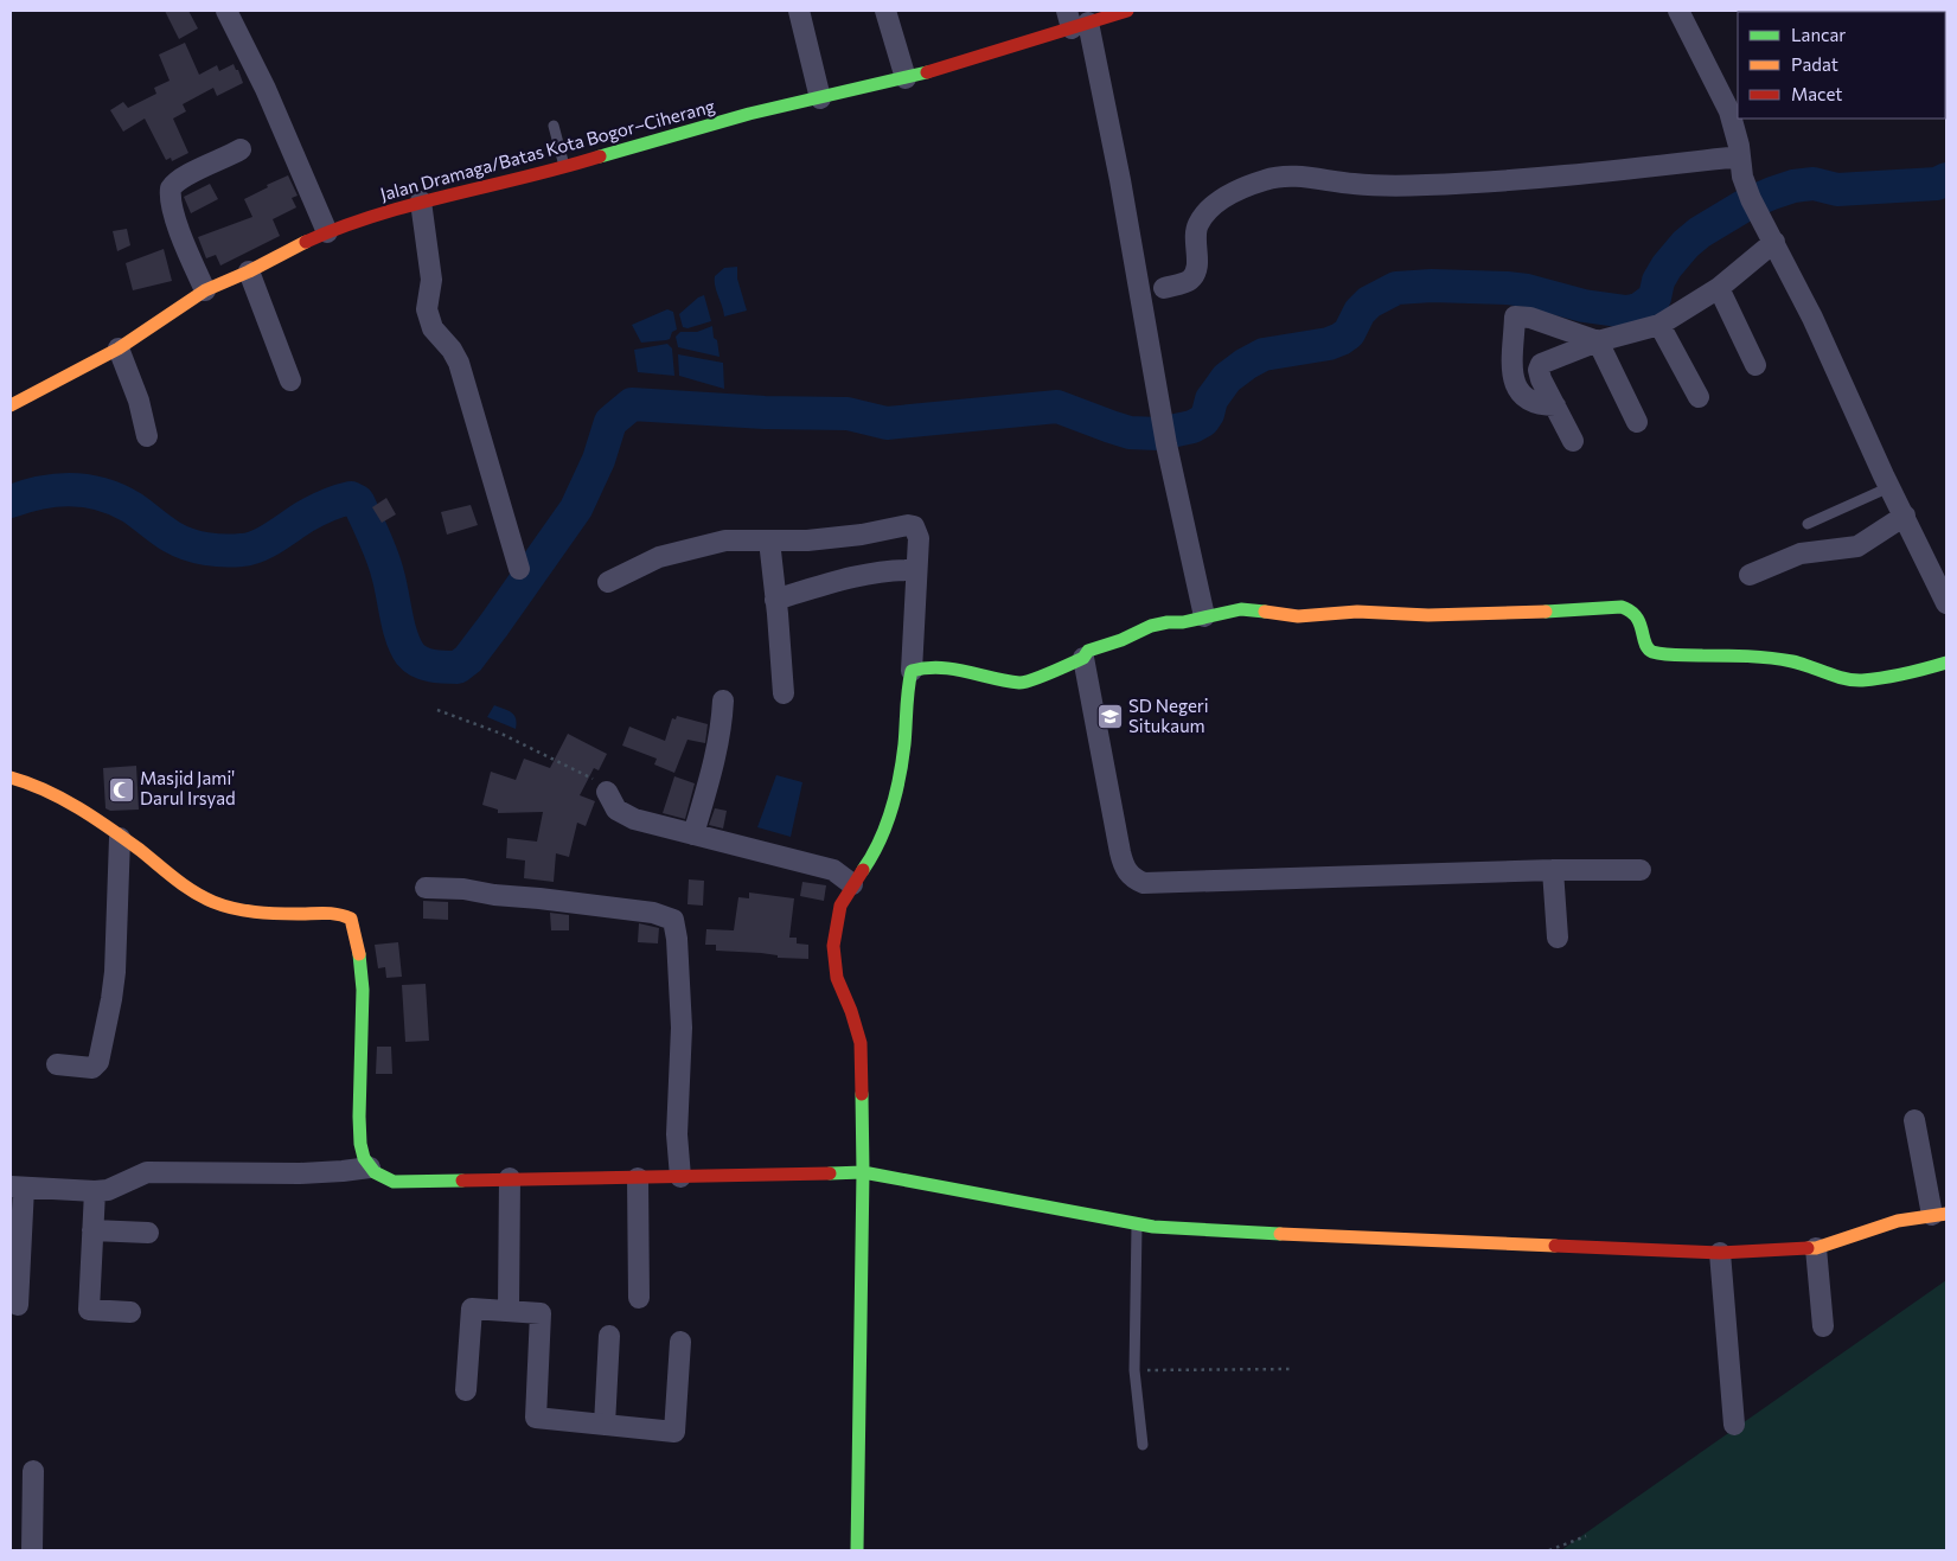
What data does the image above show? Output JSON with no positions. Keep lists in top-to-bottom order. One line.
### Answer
{"streets":{"street":["Jalan Dramaga/Batas Kota Bogor–Ciherang"]},"places":{"school or university":["SD Negeri Situkaum"],"mosque":["Masjid Jami' Darul Irsyad"]},"legend":["Lancar","Padat","Macet"]}
